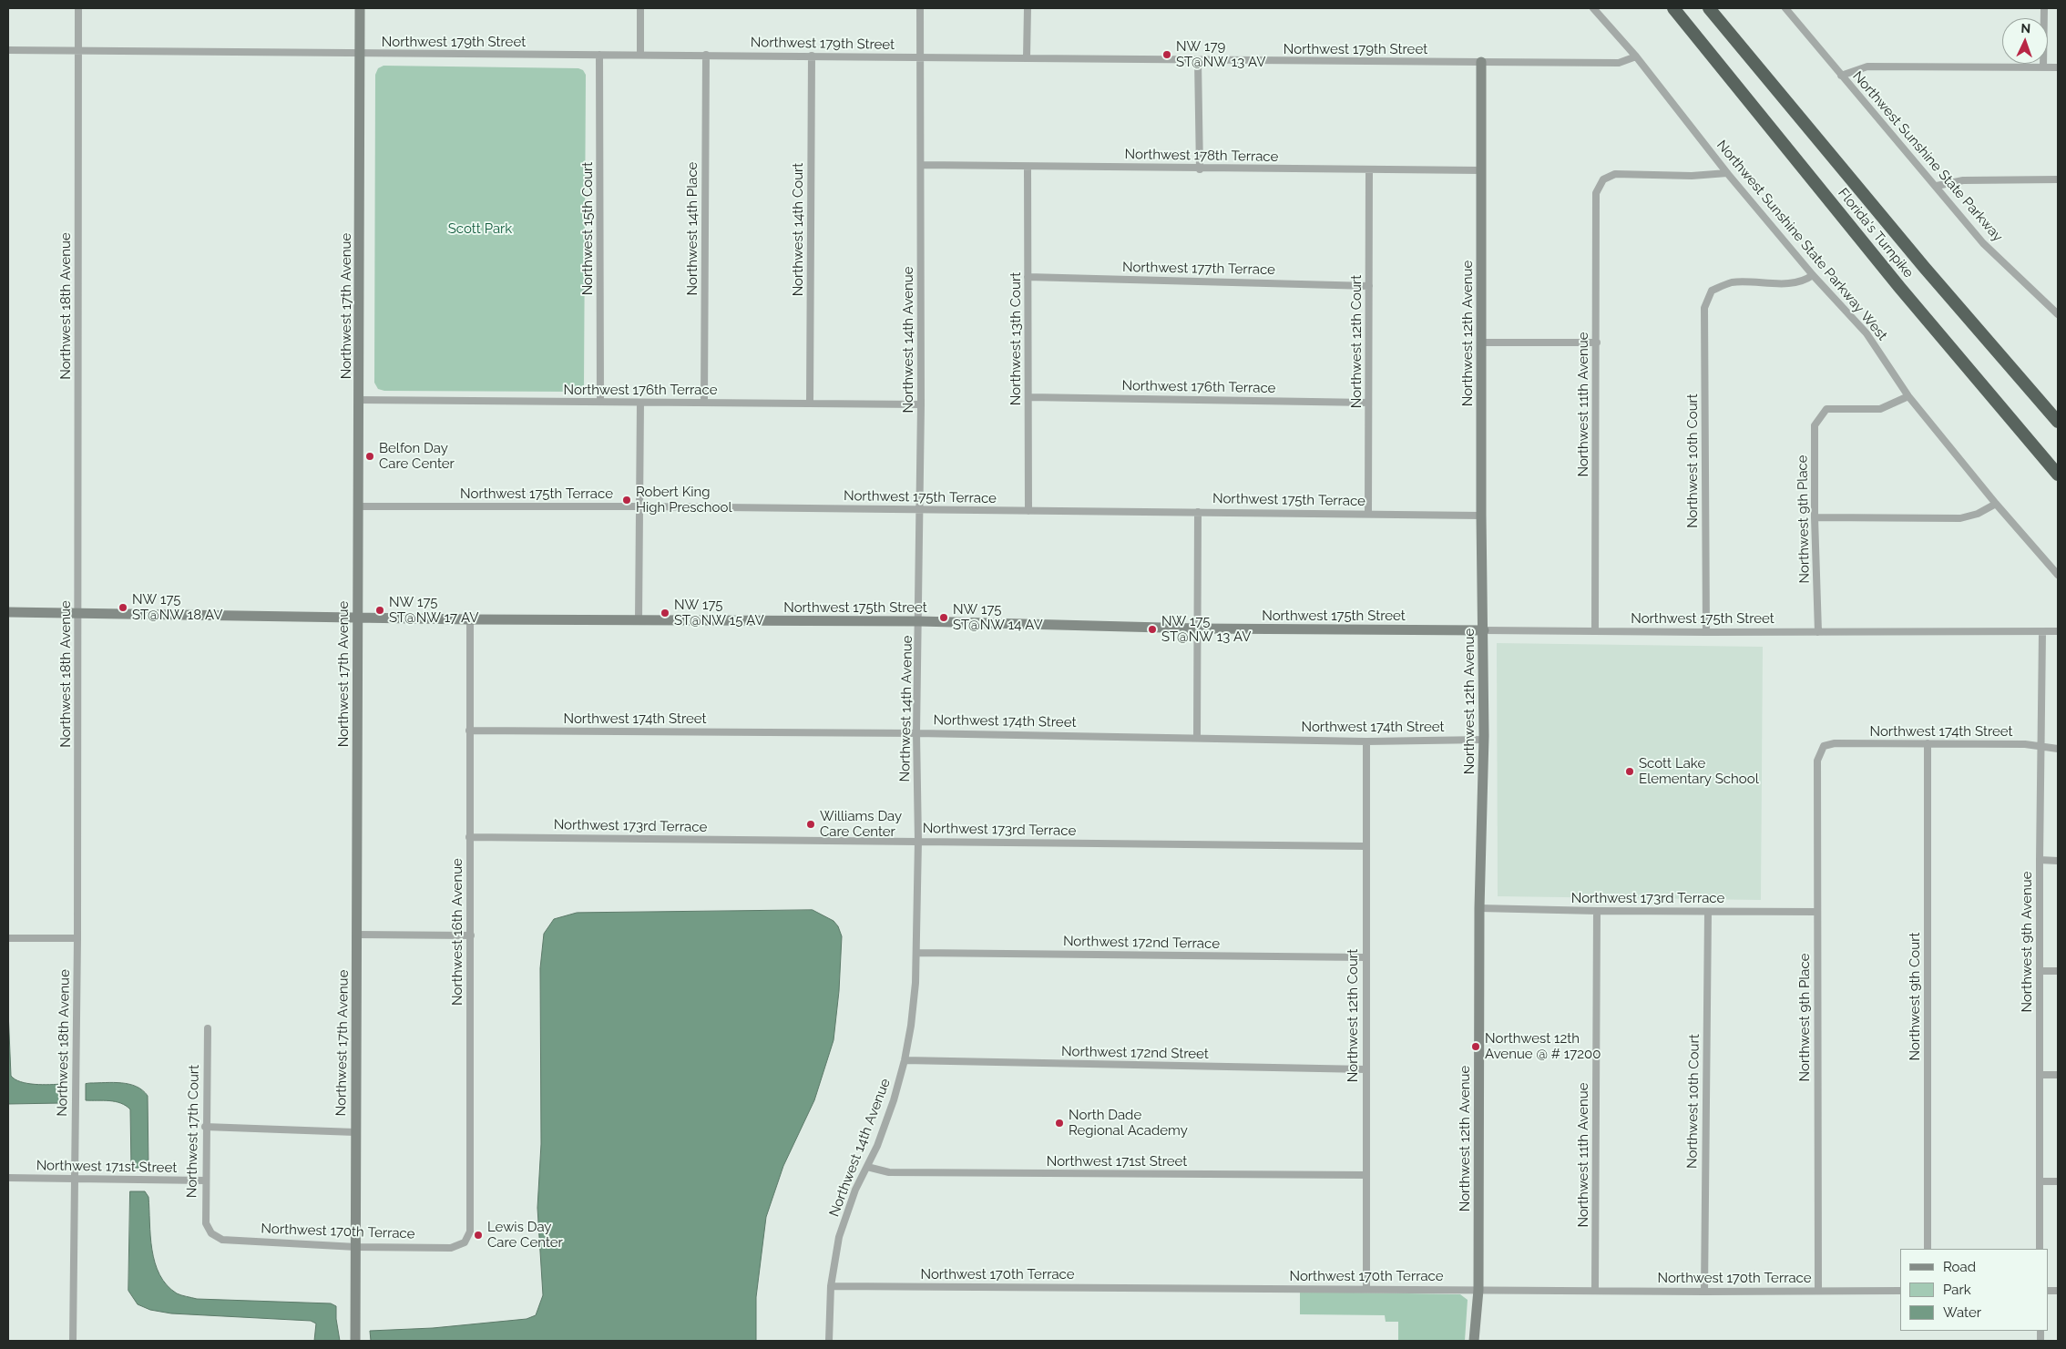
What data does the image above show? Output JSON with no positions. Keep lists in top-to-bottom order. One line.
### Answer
{"streets":{"highway":["Florida's Turnpike"],"street":["Northwest 179th Street","Northwest 178th Terrace","Northwest Sunshine State Parkway","Northwest 15th Court","Northwest 14th Place","Northwest 14th Court","Northwest Sunshine State Parkway West","Northwest 177th Terrace","Northwest 18th Avenue","Northwest 17th Avenue","Northwest 12th Avenue","Northwest 13th Court","Northwest 14th Avenue","Northwest 12th Court","Northwest 176th Terrace","Northwest 11th Avenue","Northwest 10th Court","Northwest 175th Terrace","Northwest 9th Place","Northwest 175th Street","Northwest 174th Street","Northwest 173rd Terrace","Northwest 16th Avenue","Northwest 9th Avenue","Northwest 172nd Terrace","Northwest 9th Court","Northwest 172nd Street","Northwest 17th Court","Northwest 171st Street","Northwest 170th Terrace"]},"crossings":[["Northwest 179th Street","Northwest 15th Court"],["Northwest 179th Street","Northwest 14th Place"],["Northwest 179th Street","Northwest 14th Court"],["Northwest 179th Street","Northwest Sunshine State Parkway West"],["Northwest 179th Street","Northwest 18th Avenue"],["Northwest 179th Street","Northwest 17th Avenue"],["Northwest 179th Street","Northwest 12th Avenue"],["Northwest 179th Street","Northwest 14th Avenue"],["Northwest 178th Terrace","Northwest 12th Avenue"],["Northwest 178th Terrace","Northwest 13th Court"],["Northwest 178th Terrace","Northwest 14th Avenue"],["Northwest 178th Terrace","Northwest 12th Court"],["Northwest 15th Court","Northwest 176th Terrace"],["Northwest 14th Place","Northwest 176th Terrace"],["Northwest 14th Court","Northwest 176th Terrace"],["Northwest Sunshine State Parkway West","Northwest 11th Avenue"],["Northwest Sunshine State Parkway West","Northwest 10th Court"],["Northwest Sunshine State Parkway West","Northwest 9th Place"],["Northwest 177th Terrace","Northwest 13th Court"],["Northwest 177th Terrace","Northwest 12th Court"],["Northwest 18th Avenue","Northwest 175th Street"],["Northwest 18th Avenue","Northwest 171st Street"],["Northwest 17th Avenue","Northwest 176th Terrace"],["Northwest 17th Avenue","Northwest 175th Terrace"],["Northwest 17th Avenue","Northwest 175th Street"],["Northwest 17th Avenue","Northwest 170th Terrace"],["Northwest 12th Avenue","Northwest 175th Terrace"],["Northwest 12th Avenue","Northwest 175th Street"],["Northwest 12th Avenue","Northwest 174th Street"],["Northwest 12th Avenue","Northwest 173rd Terrace"],["Northwest 12th Avenue","Northwest 170th Terrace"],["Northwest 13th Court","Northwest 176th Terrace"],["Northwest 13th Court","Northwest 175th Terrace"],["Northwest 14th Avenue","Northwest 176th Terrace"],["Northwest 14th Avenue","Northwest 175th Terrace"],["Northwest 14th Avenue","Northwest 175th Street"],["Northwest 14th Avenue","Northwest 174th Street"],["Northwest 14th Avenue","Northwest 173rd Terrace"],["Northwest 14th Avenue","Northwest 172nd Terrace"],["Northwest 14th Avenue","Northwest 172nd Street"],["Northwest 14th Avenue","Northwest 171st Street"],["Northwest 14th Avenue","Northwest 170th Terrace"],["Northwest 12th Court","Northwest 176th Terrace"],["Northwest 12th Court","Northwest 175th Terrace"],["Northwest 12th Court","Northwest 174th Street"],["Northwest 12th Court","Northwest 173rd Terrace"],["Northwest 12th Court","Northwest 172nd Terrace"],["Northwest 12th Court","Northwest 172nd Street"],["Northwest 12th Court","Northwest 171st Street"],["Northwest 12th Court","Northwest 170th Terrace"],["Northwest 11th Avenue","Northwest 175th Street"],["Northwest 11th Avenue","Northwest 173rd Terrace"],["Northwest 11th Avenue","Northwest 170th Terrace"],["Northwest 10th Court","Northwest 175th Street"],["Northwest 10th Court","Northwest 173rd Terrace"],["Northwest 10th Court","Northwest 170th Terrace"],["Northwest 9th Place","Northwest 175th Street"],["Northwest 9th Place","Northwest 174th Street"],["Northwest 9th Place","Northwest 173rd Terrace"],["Northwest 9th Place","Northwest 170th Terrace"],["Northwest 175th Street","Northwest 16th Avenue"],["Northwest 175th Street","Northwest 9th Avenue"],["Northwest 174th Street","Northwest 16th Avenue"],["Northwest 174th Street","Northwest 9th Avenue"],["Northwest 174th Street","Northwest 9th Court"],["Northwest 173rd Terrace","Northwest 16th Avenue"],["Northwest 16th Avenue","Northwest 170th Terrace"],["Northwest 17th Court","Northwest 171st Street"],["Northwest 17th Court","Northwest 170th Terrace"]],"parks":["Scott Park"],"places":["NW 179 ST@NW 13 AV","Belfon Day Care Center","Robert King High Preschool","NW 175 ST@NW 18 AV","NW 175 ST@NW 17 AV","NW 175 ST@NW 15 AV","NW 175 ST@NW 14 AV","NW 175 ST@NW 13 AV","Scott Lake Elementary School","Williams Day Care Center","Northwest 12th Avenue @ # 17200","North Dade Regional Academy","Lewis Day Care Center"],"legend":["Road","Park","Water"],"north":"top"}
